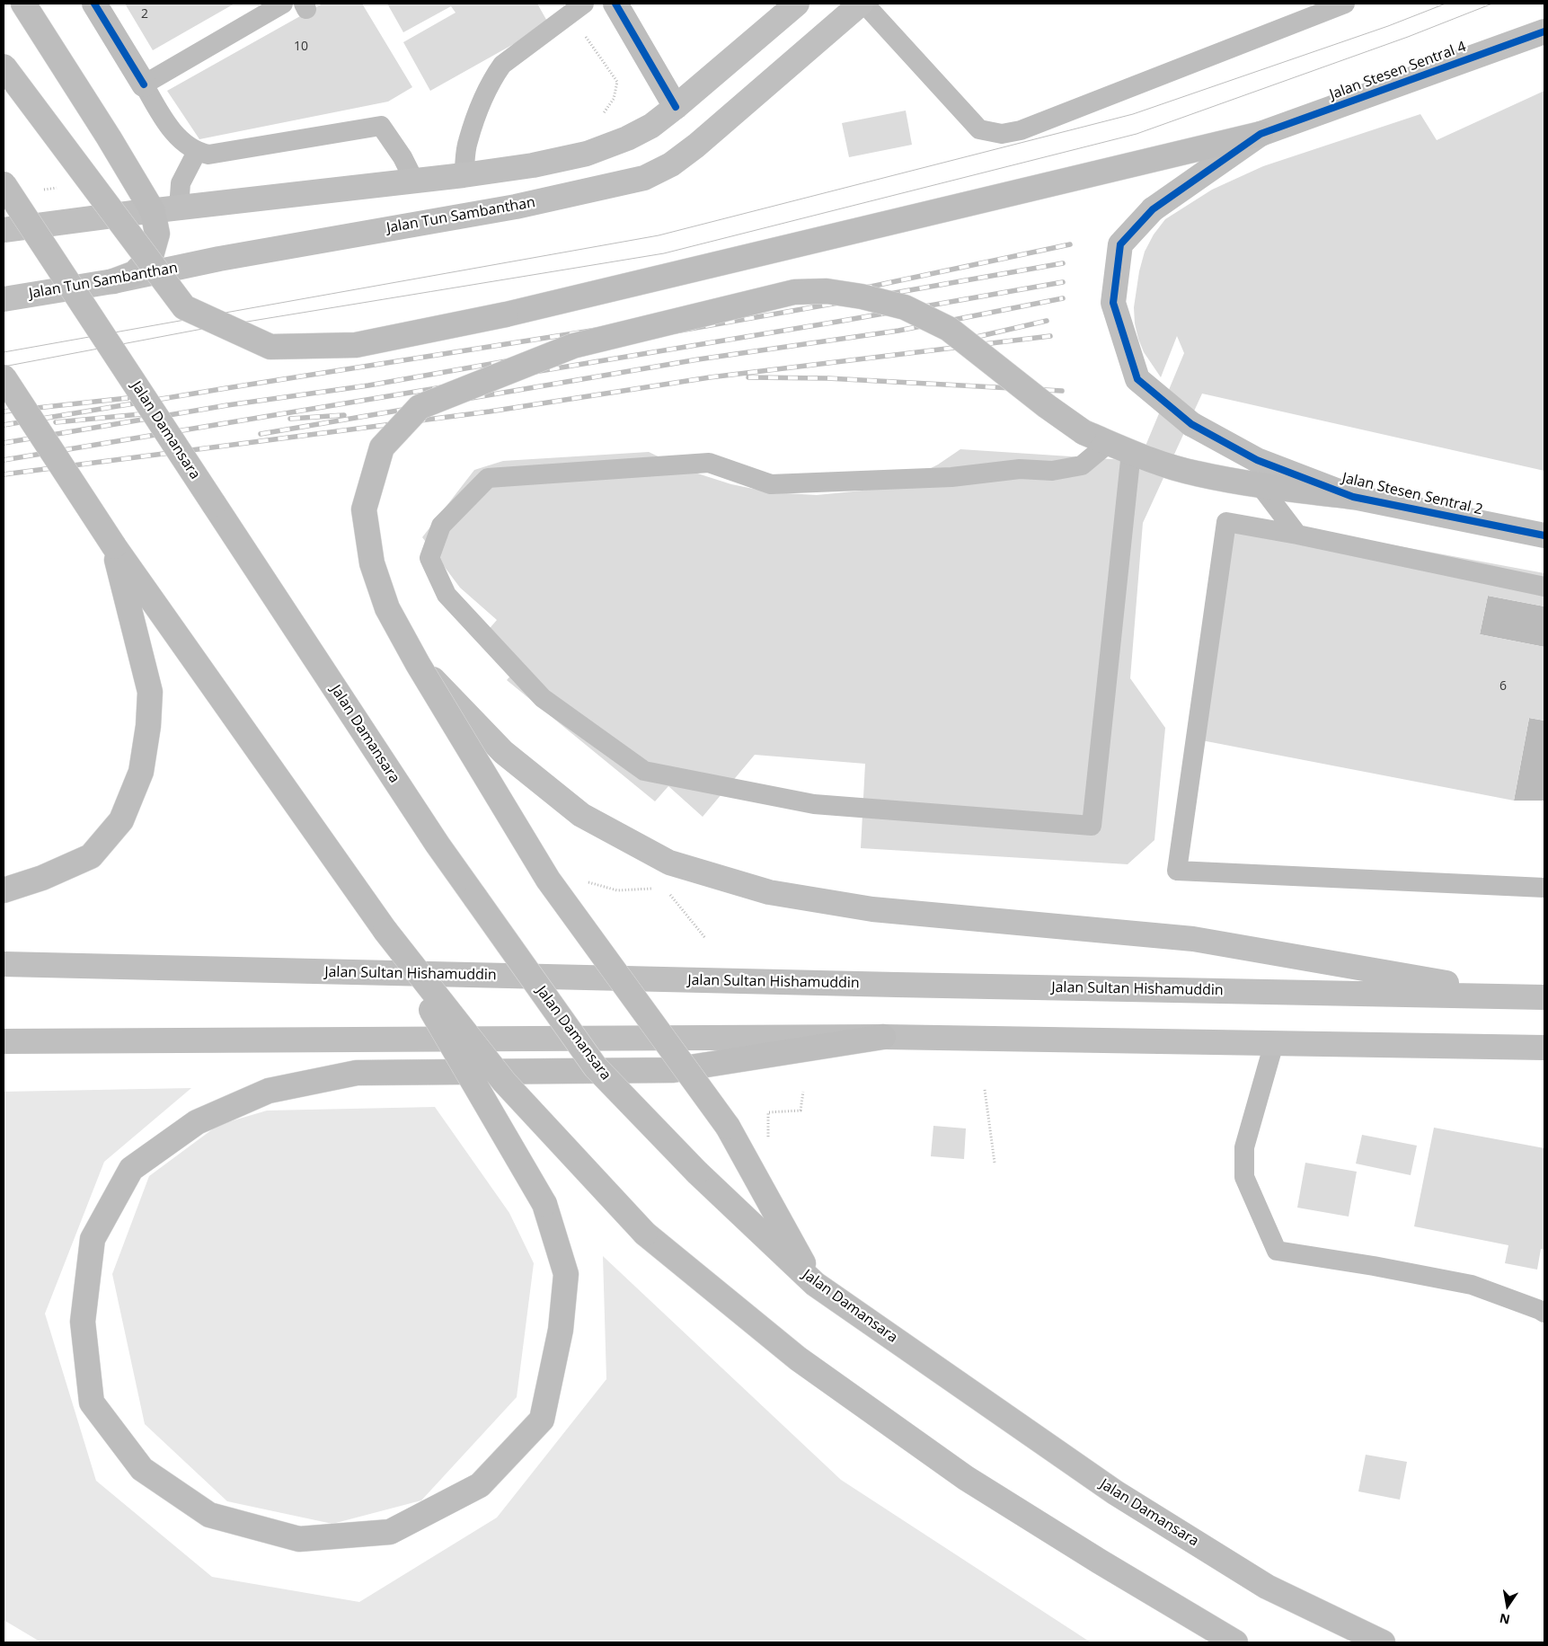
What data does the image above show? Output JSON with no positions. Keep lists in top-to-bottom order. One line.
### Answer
{"streets":{"main road":["Jalan Stesen Sentral 4","Jalan Tun Sambanthan","Jalan Damansara","Jalan Stesen Sentral 2","Jalan Sultan Hishamuddin"]},"crossings":[["Jalan Stesen Sentral 4","Jalan Stesen Sentral 2"]],"house_numbers":["2","10","6"],"north":"bottom"}
